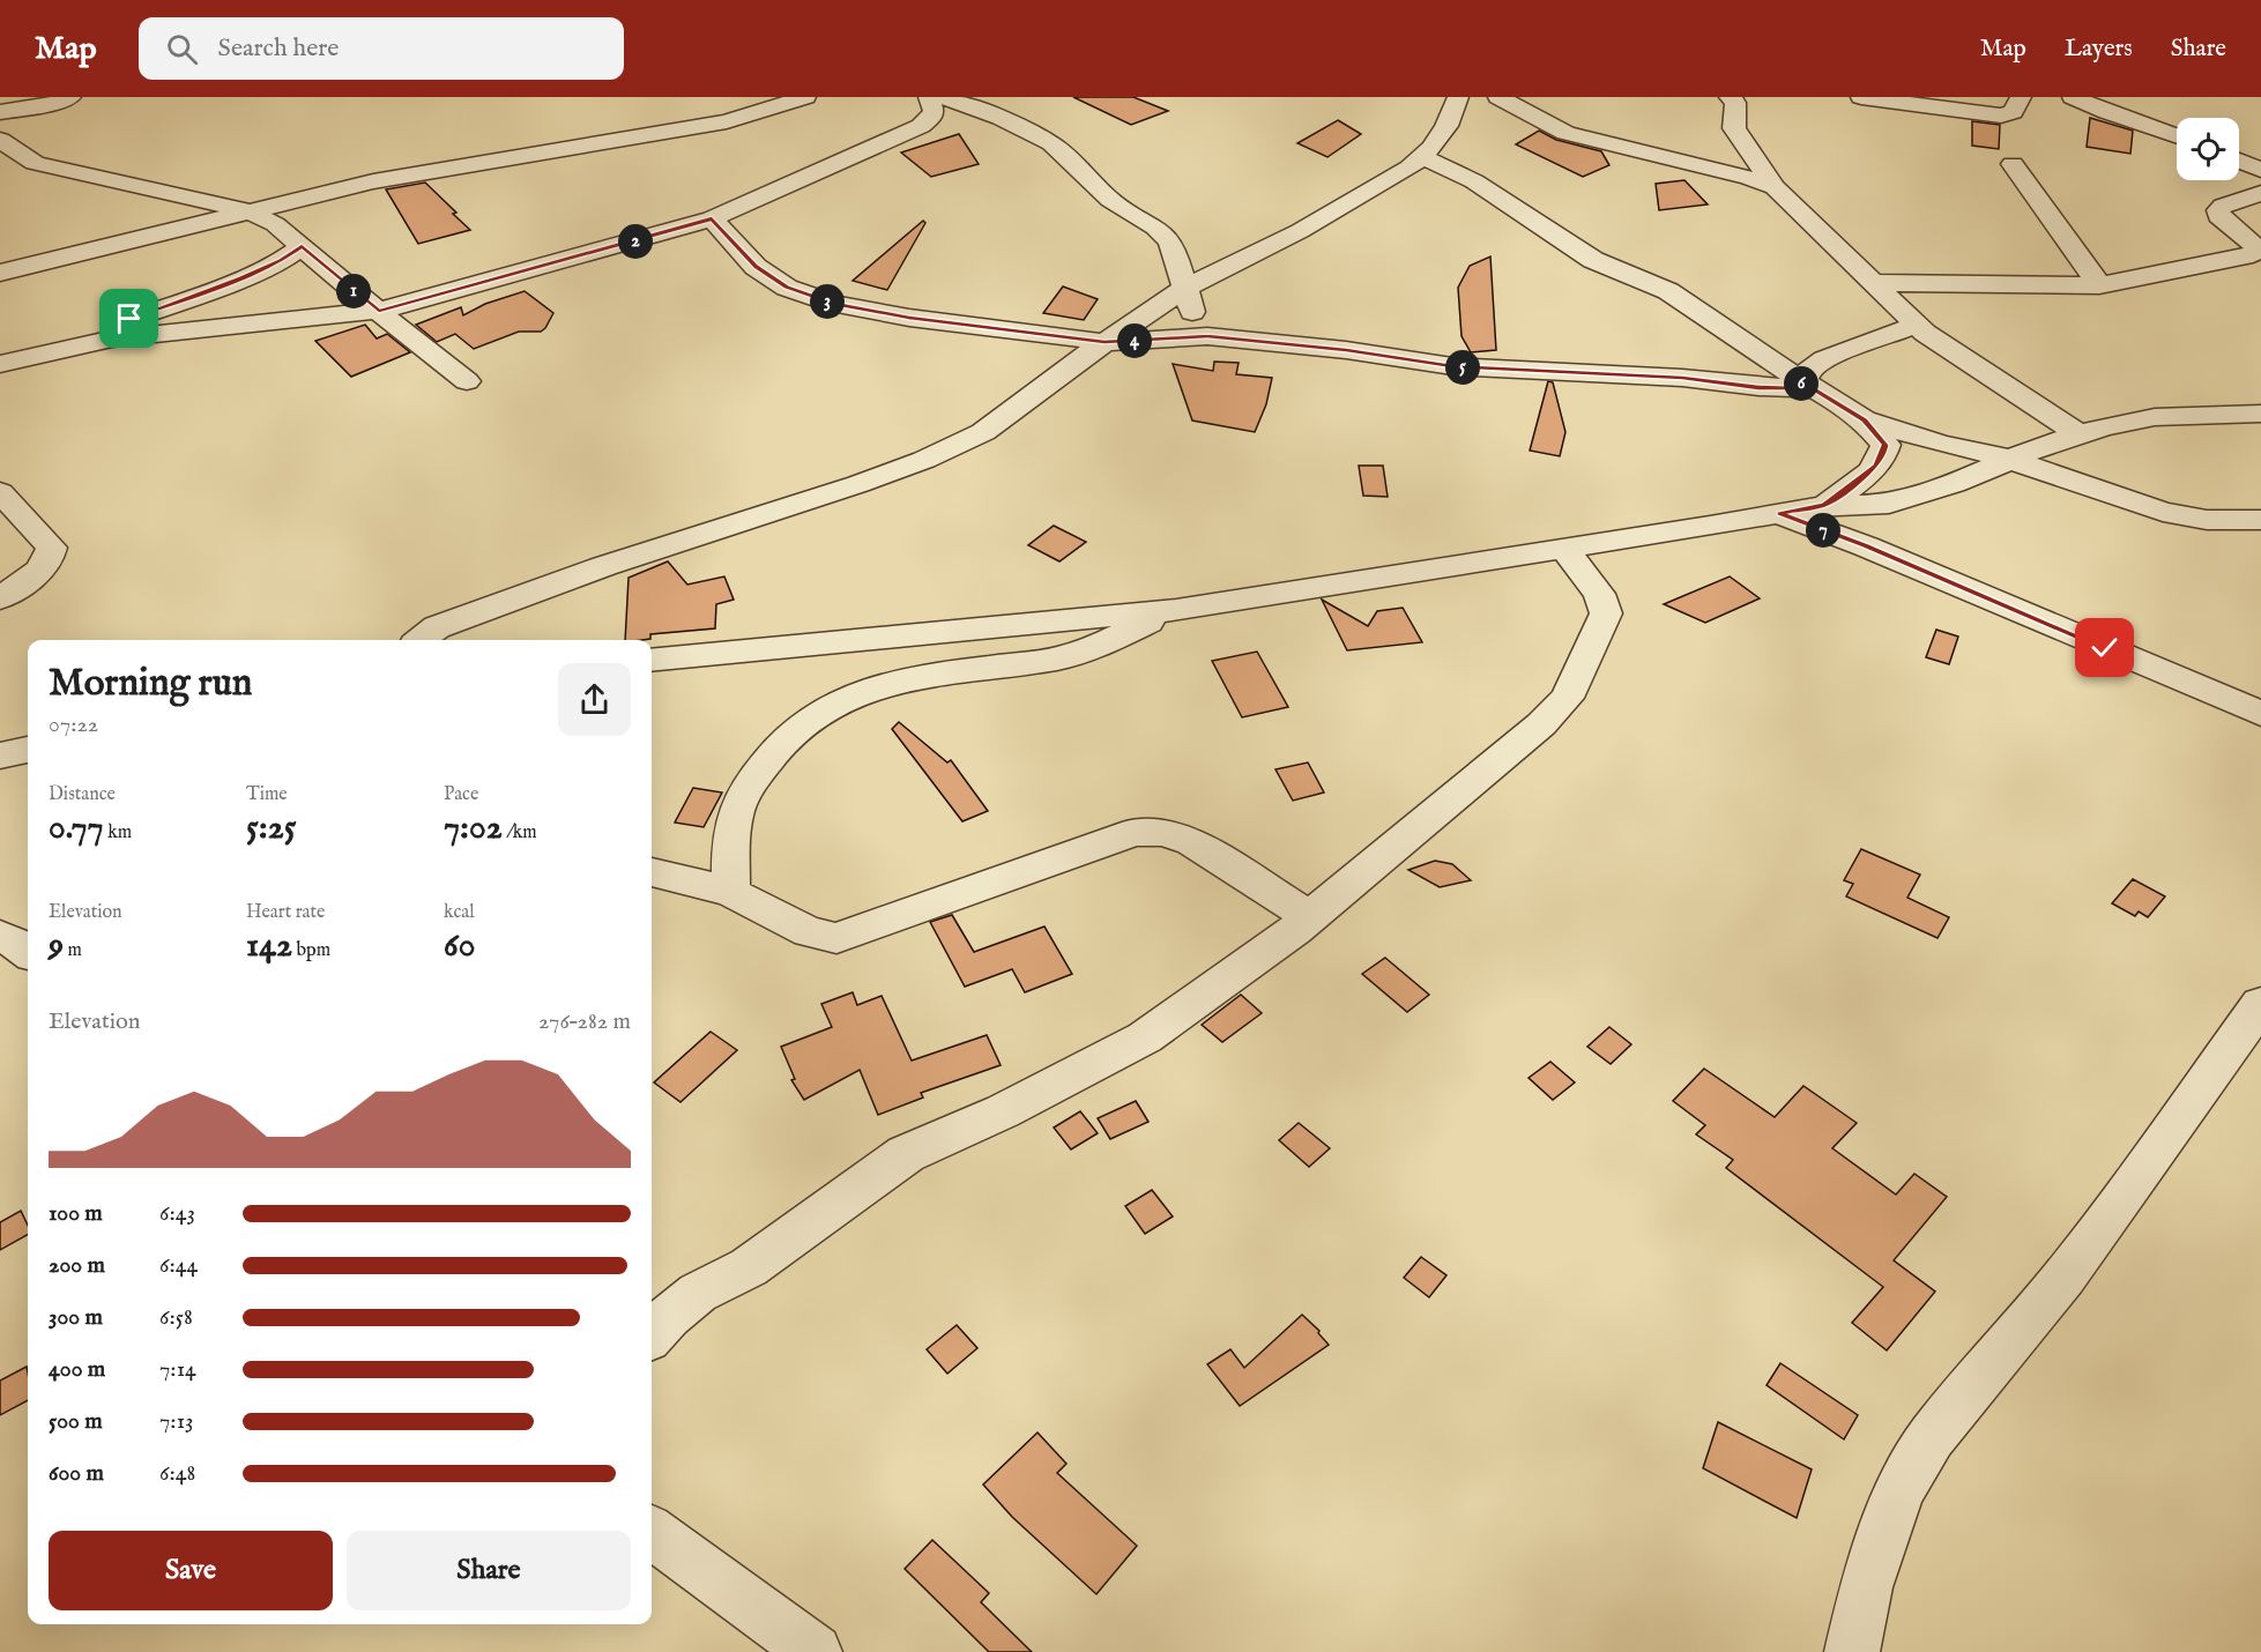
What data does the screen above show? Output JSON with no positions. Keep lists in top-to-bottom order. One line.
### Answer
{"page":{"header":"Map","search":"Search here","nav":["Map","Layers","Share"],"pins":["2","1","3","4","5","6","7"],"heading":["Morning run","07:22"],"stats":[["Distance","0.77 km"],["Time","5:25"],["Pace","7:02 /km"],["Elevation","9 m"],["Heart rate","142 bpm"],["kcal","60"]],"chart":["Elevation","276–282 m"],"list":[{"name":"100 m","note":"6:43"},{"name":"200 m","note":"6:44"},{"name":"300 m","note":"6:58"},{"name":"400 m","note":"7:14"},{"name":"500 m","note":"7:13"},{"name":"600 m","note":"6:48"}],"buttons":["Save","Share"]}}
